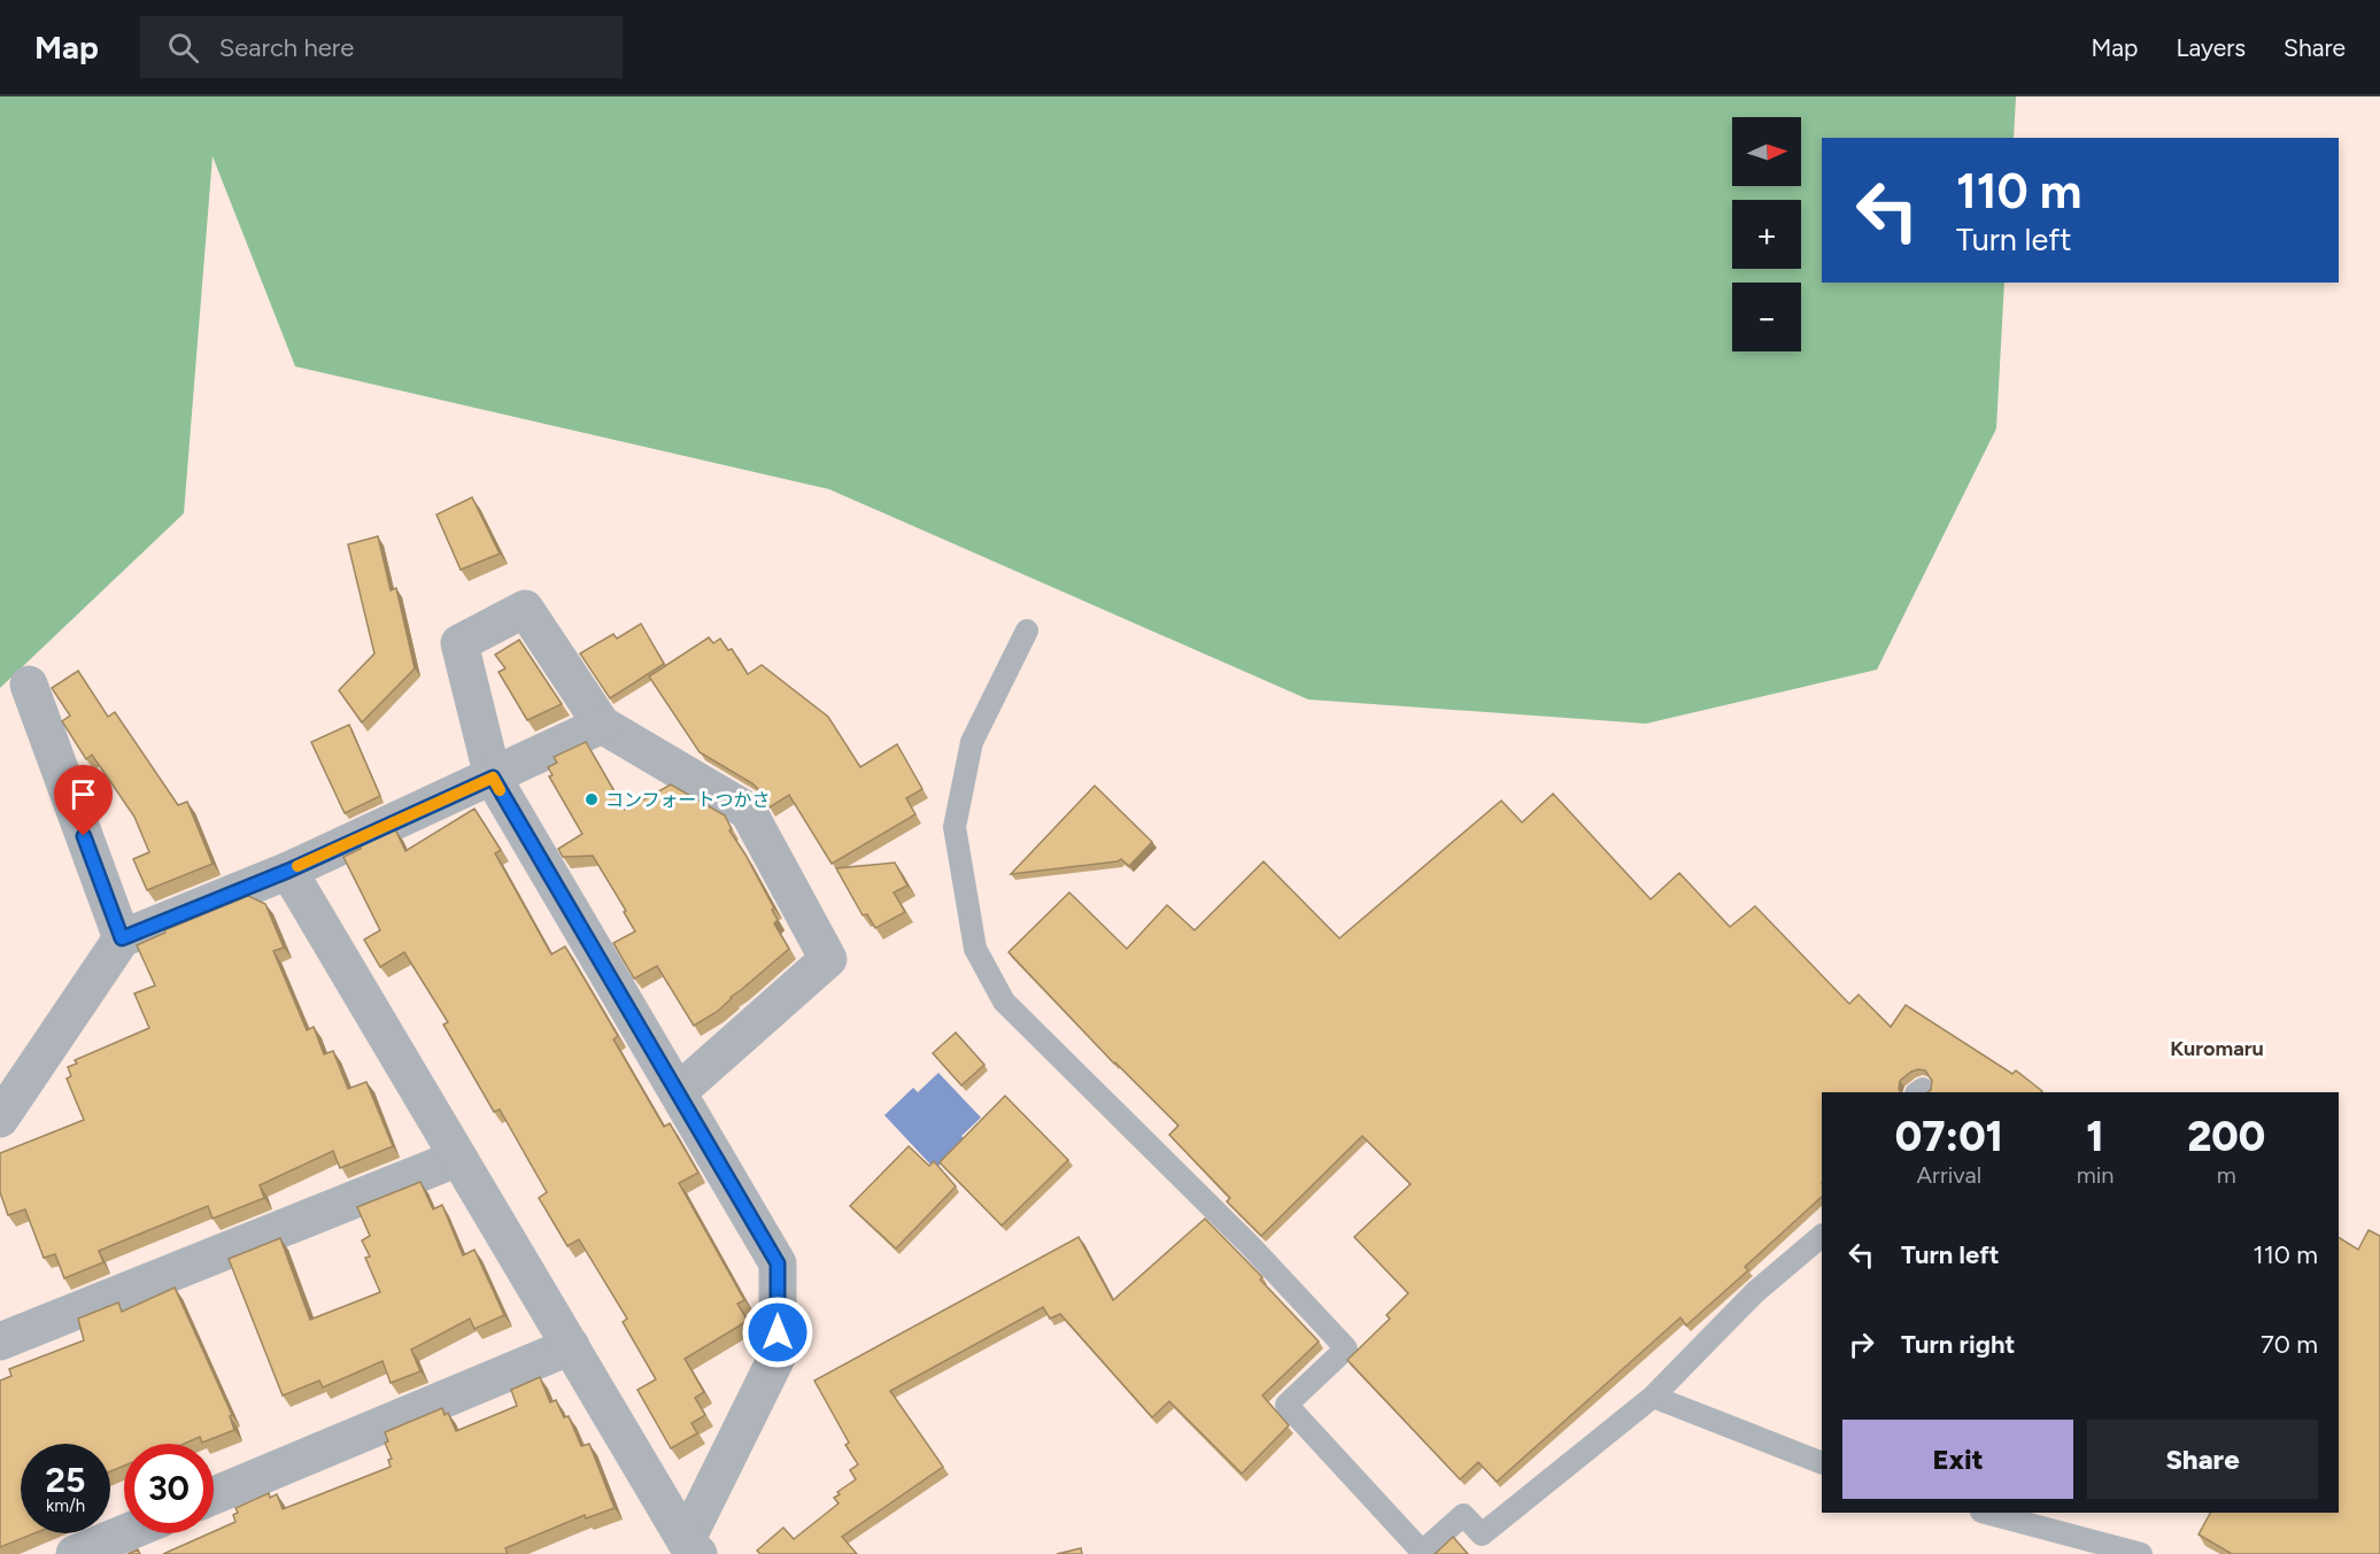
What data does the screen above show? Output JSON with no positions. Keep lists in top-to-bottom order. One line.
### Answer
{"districts":["Kuromaru"],"places":["コンフォートつかさ"],"north":"right","page":{"header":"Map","search":"Search here","nav":["Map","Layers","Share"],"map_buttons":["+","−"],"turn":["110 m","Turn left"],"eta":["07:01","Arrival","1","min","200","m"],"list":[{"name":"Turn left","value":"110 m"},{"name":"Turn right","value":"70 m"}],"buttons":["Exit","Share"],"speed":"25 km/h","limit":"30"}}
